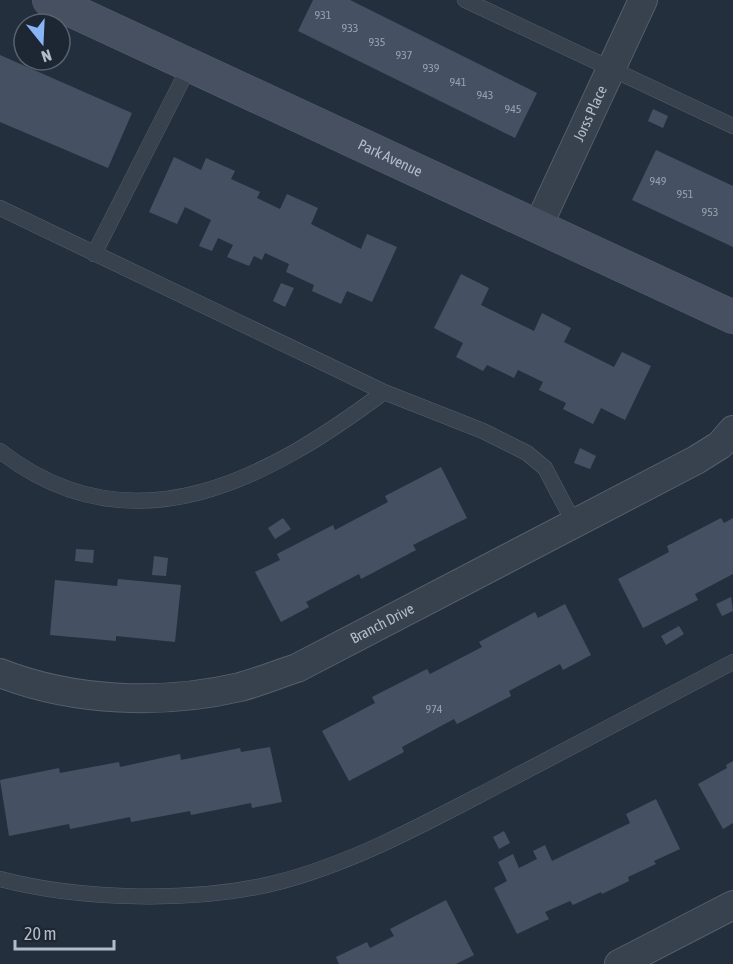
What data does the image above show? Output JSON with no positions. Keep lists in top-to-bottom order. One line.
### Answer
{"streets":{"street":["Jorss Place","Park Avenue","Branch Drive"]},"crossings":[["Jorss Place","Park Avenue"]],"house_numbers":["931","933","935","937","939","941","943","945","949","951","953","974"],"scale_bar":"20 m","north":"bottom"}
